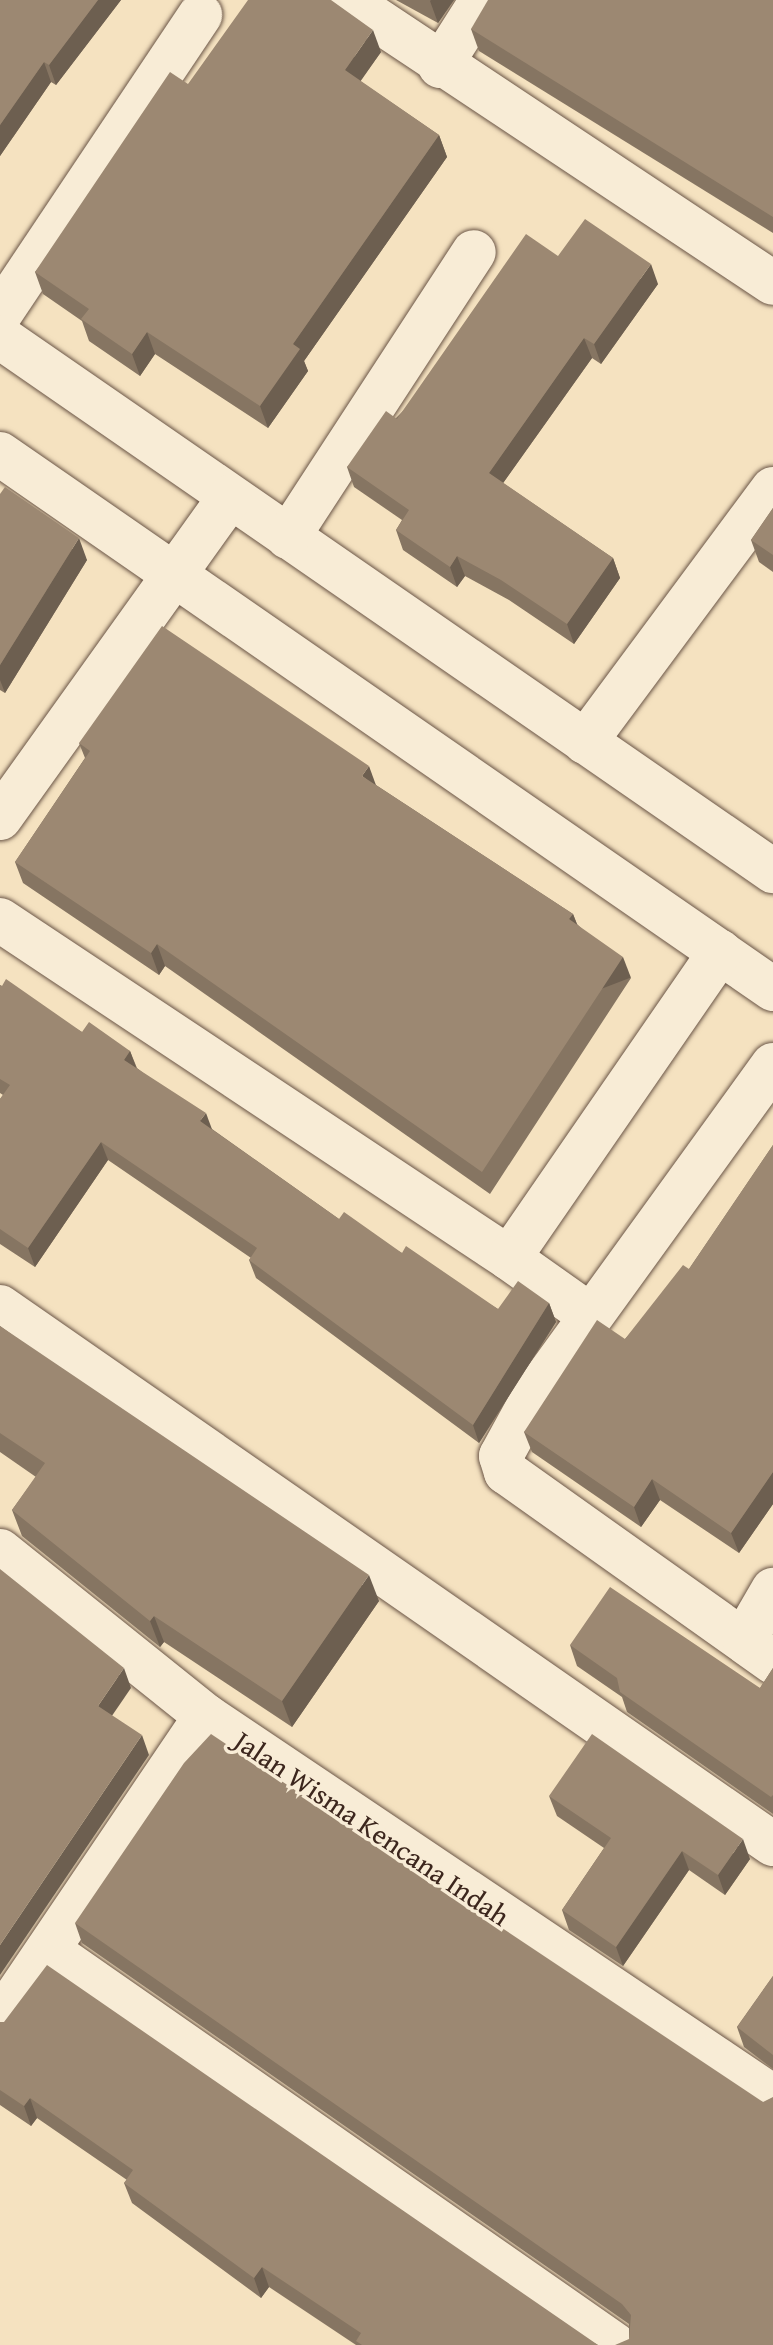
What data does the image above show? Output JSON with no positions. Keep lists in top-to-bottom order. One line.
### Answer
{"streets":{"street":["Jalan Wisma Kencana Indah"]}}
